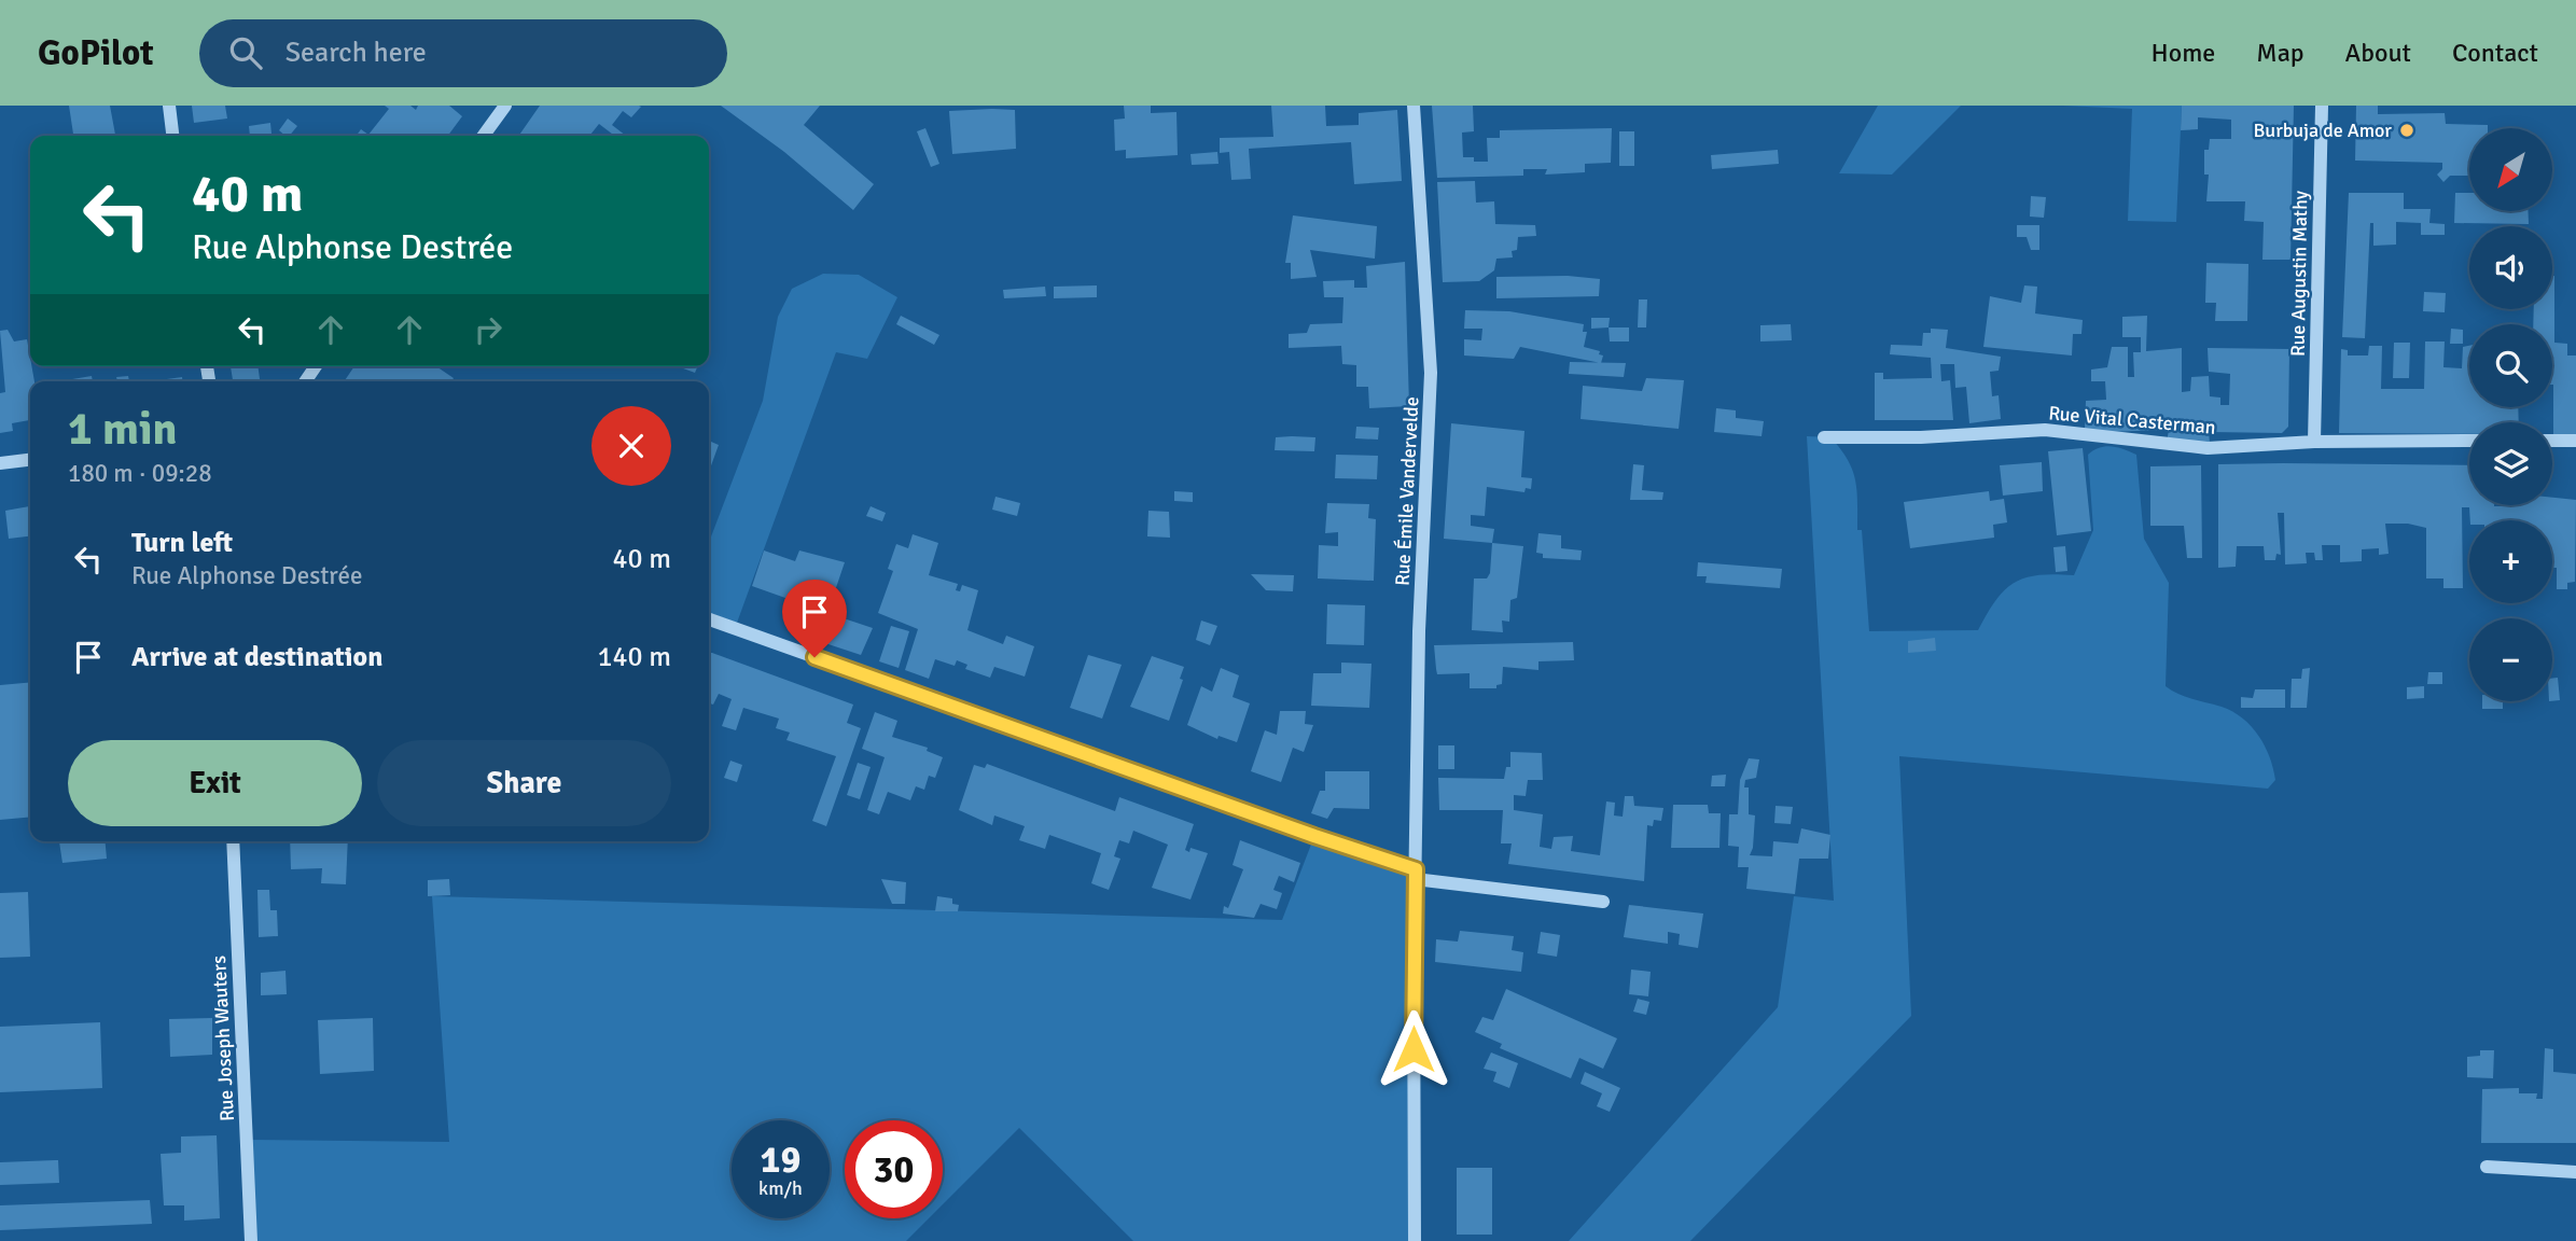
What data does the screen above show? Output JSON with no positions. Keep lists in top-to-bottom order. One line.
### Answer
{"streets":{"street":["Rue Augustin Mathy","Rue Vital Casterman","Rue Émile Vandervelde","Rue Joseph Wauters"]},"crossings":[["Rue Augustin Mathy","Rue Vital Casterman"]],"places":["Burbuja de Amor"],"north":"bottom left","page":{"header":"GoPilot","search":"Search here","nav":["Home","Map","About","Contact"],"map_buttons":["+","−"],"turn":["40 m","Rue Alphonse Destrée"],"heading":["1 min","180 m · 09:28"],"list":[{"name":"Turn left","note":"Rue Alphonse Destrée","value":"40 m"},{"name":"Arrive at destination","value":"140 m"}],"buttons":["Exit","Share"],"speed":"19 km/h","limit":"30"}}
